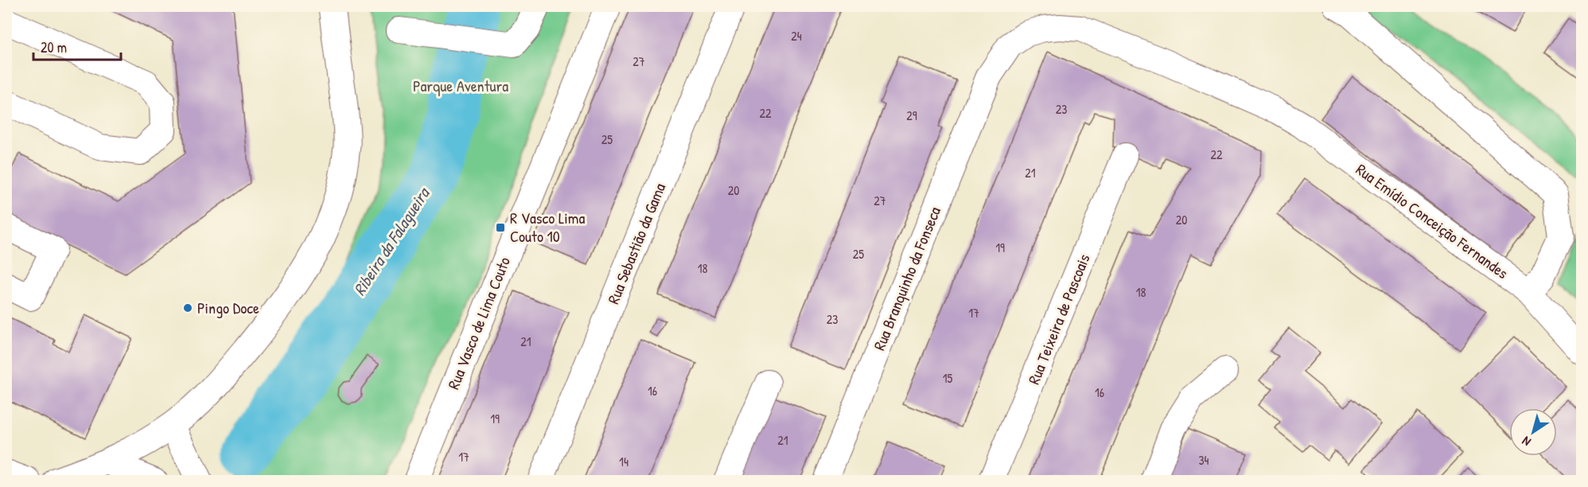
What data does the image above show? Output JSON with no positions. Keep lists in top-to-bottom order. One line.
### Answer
{"streets":{"street":["Rua Emídio Conceição Fernandes","Rua Sebastião da Gama","Rua Branquinho da Fonseca","Rua Teixeira de Pascoais","Rua Vasco de Lima Couto"]},"crossings":[["Rua Emídio Conceição Fernandes","Rua Branquinho da Fonseca"]],"water":["Ribeira da Falagueira"],"parks":["Parque Aventura"],"places":{"transit":["R Vasco Lima Couto 10"],"other":["Pingo Doce"]},"house_numbers":["24","27","23","22","29","25","22","21","20","27","20","19","25","18","18","17","23","21","15","16","16","19","21","17","34","14"],"scale_bar":"20 m","north":"bottom left"}
